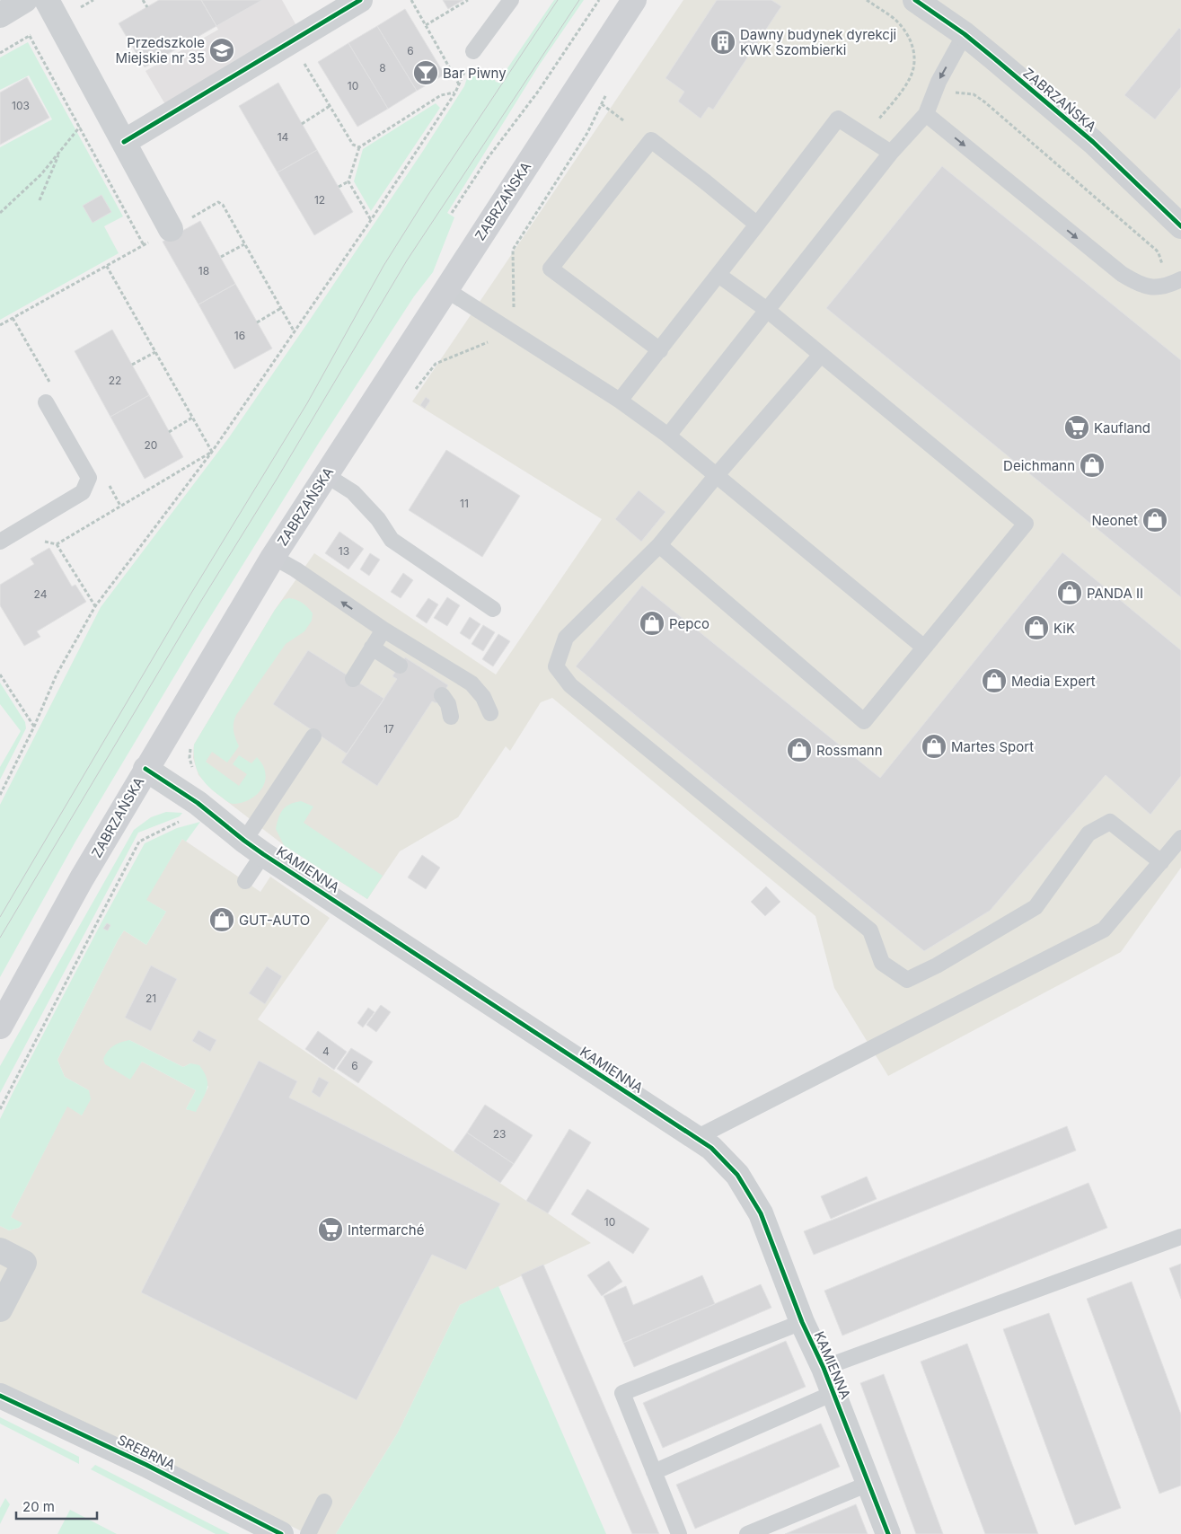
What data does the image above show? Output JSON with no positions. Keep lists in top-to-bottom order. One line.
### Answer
{"streets":{"main road":["ZABRZAŃSKA"],"street":["KAMIENNA","SREBRNA"]},"crossings":[["ZABRZAŃSKA","KAMIENNA"]],"places":{"building":["Dawny budynek dyrekcji KWK Szombierki"],"school or university":["Przedszkole Miejskie nr 35"],"bar":["Bar Piwny"],"supermarket":["Kaufland","Intermarché"],"shop":["Deichmann","Neonet","PANDA II","Pepco","KiK","Media Expert","Martes Sport","Rossmann","GUT-AUTO"]},"house_numbers":["6","8","10","103","14","12","18","16","22","20","11","13","24","17","21","4","6","23","10"],"scale_bar":"20 m"}
